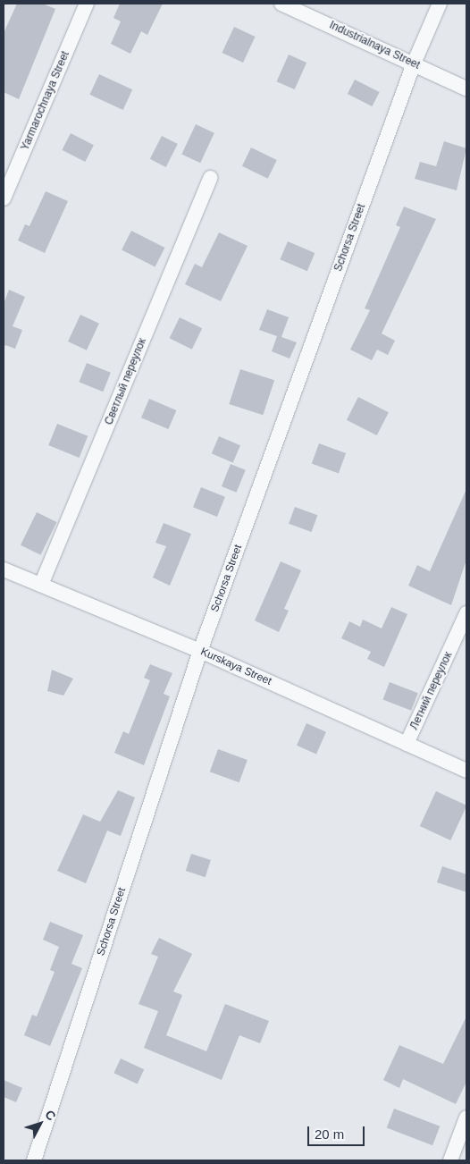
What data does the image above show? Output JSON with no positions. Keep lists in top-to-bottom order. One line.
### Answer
{"streets":{"street":["Industrialnaya Street","Yarmarochnaya Street","Schorsa Street","Светлый переулок","Kurskaya Street","Летний переулок"]},"crossings":[["Industrialnaya Street","Schorsa Street"],["Schorsa Street","Kurskaya Street"],["Светлый переулок","Kurskaya Street"],["Kurskaya Street","Летний переулок"]],"scale_bar":"20 m","north":"top right"}
